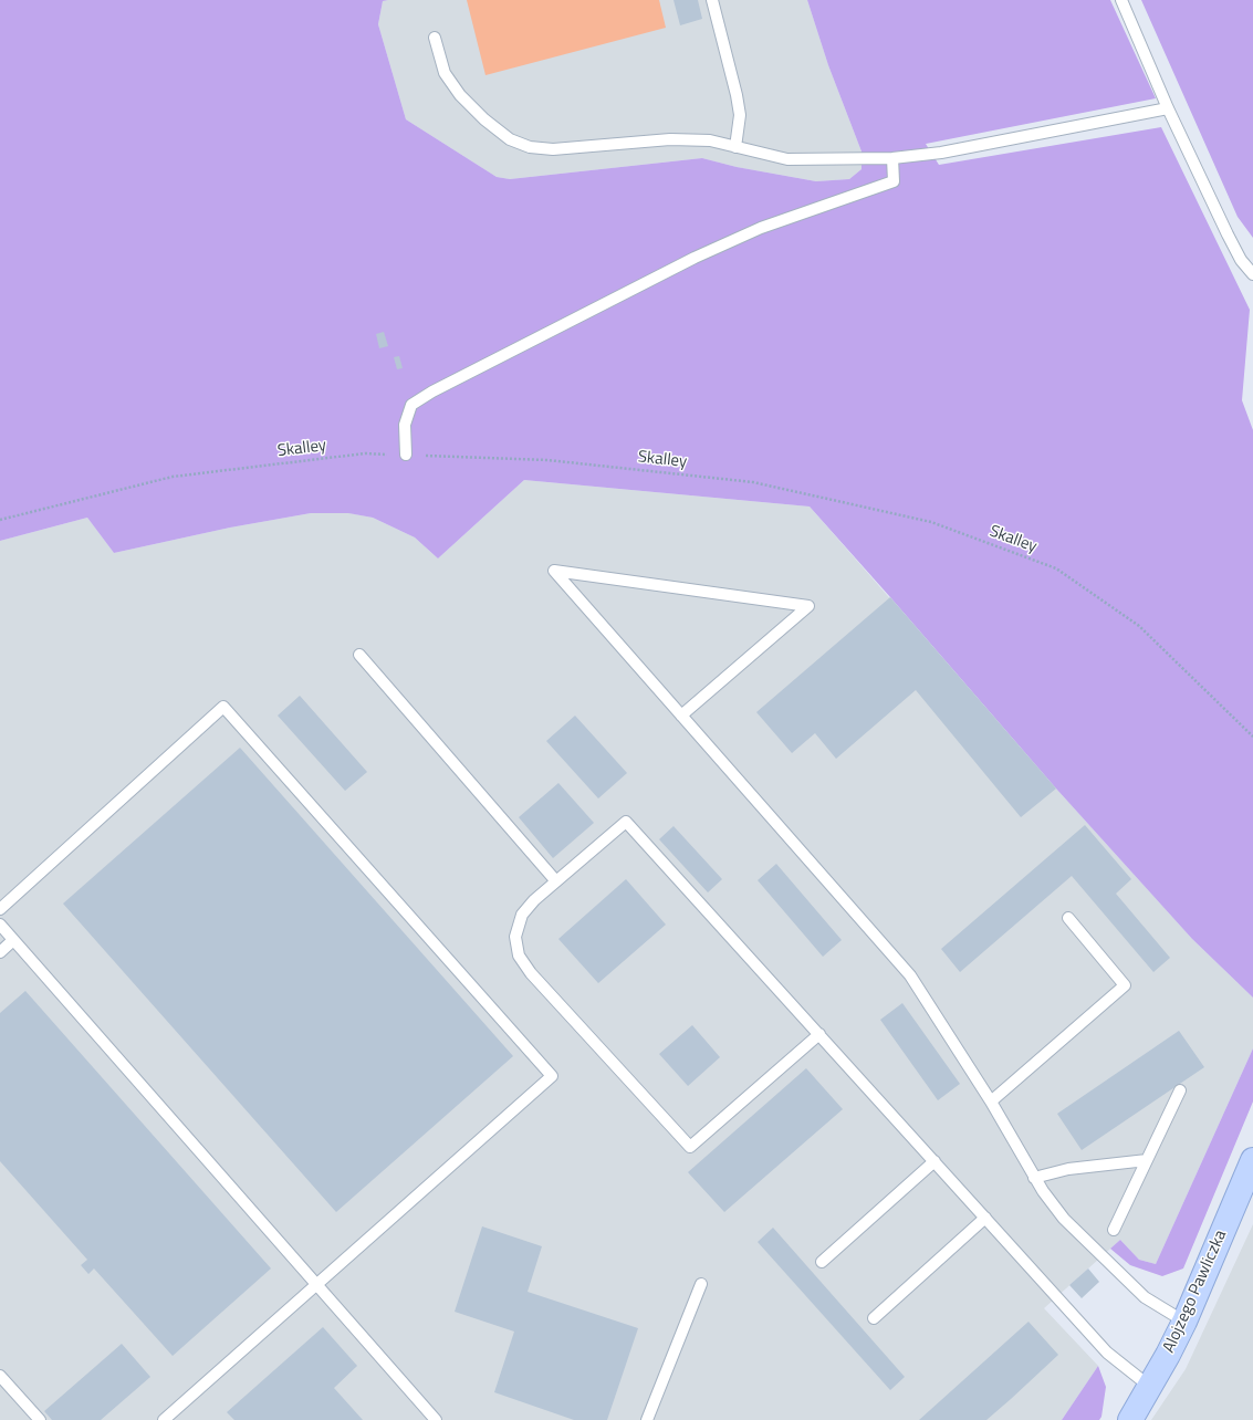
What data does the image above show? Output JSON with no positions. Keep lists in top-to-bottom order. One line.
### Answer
{"streets":{"street":["Alojzego Pawliczka"],"path":["Skalley"]}}
